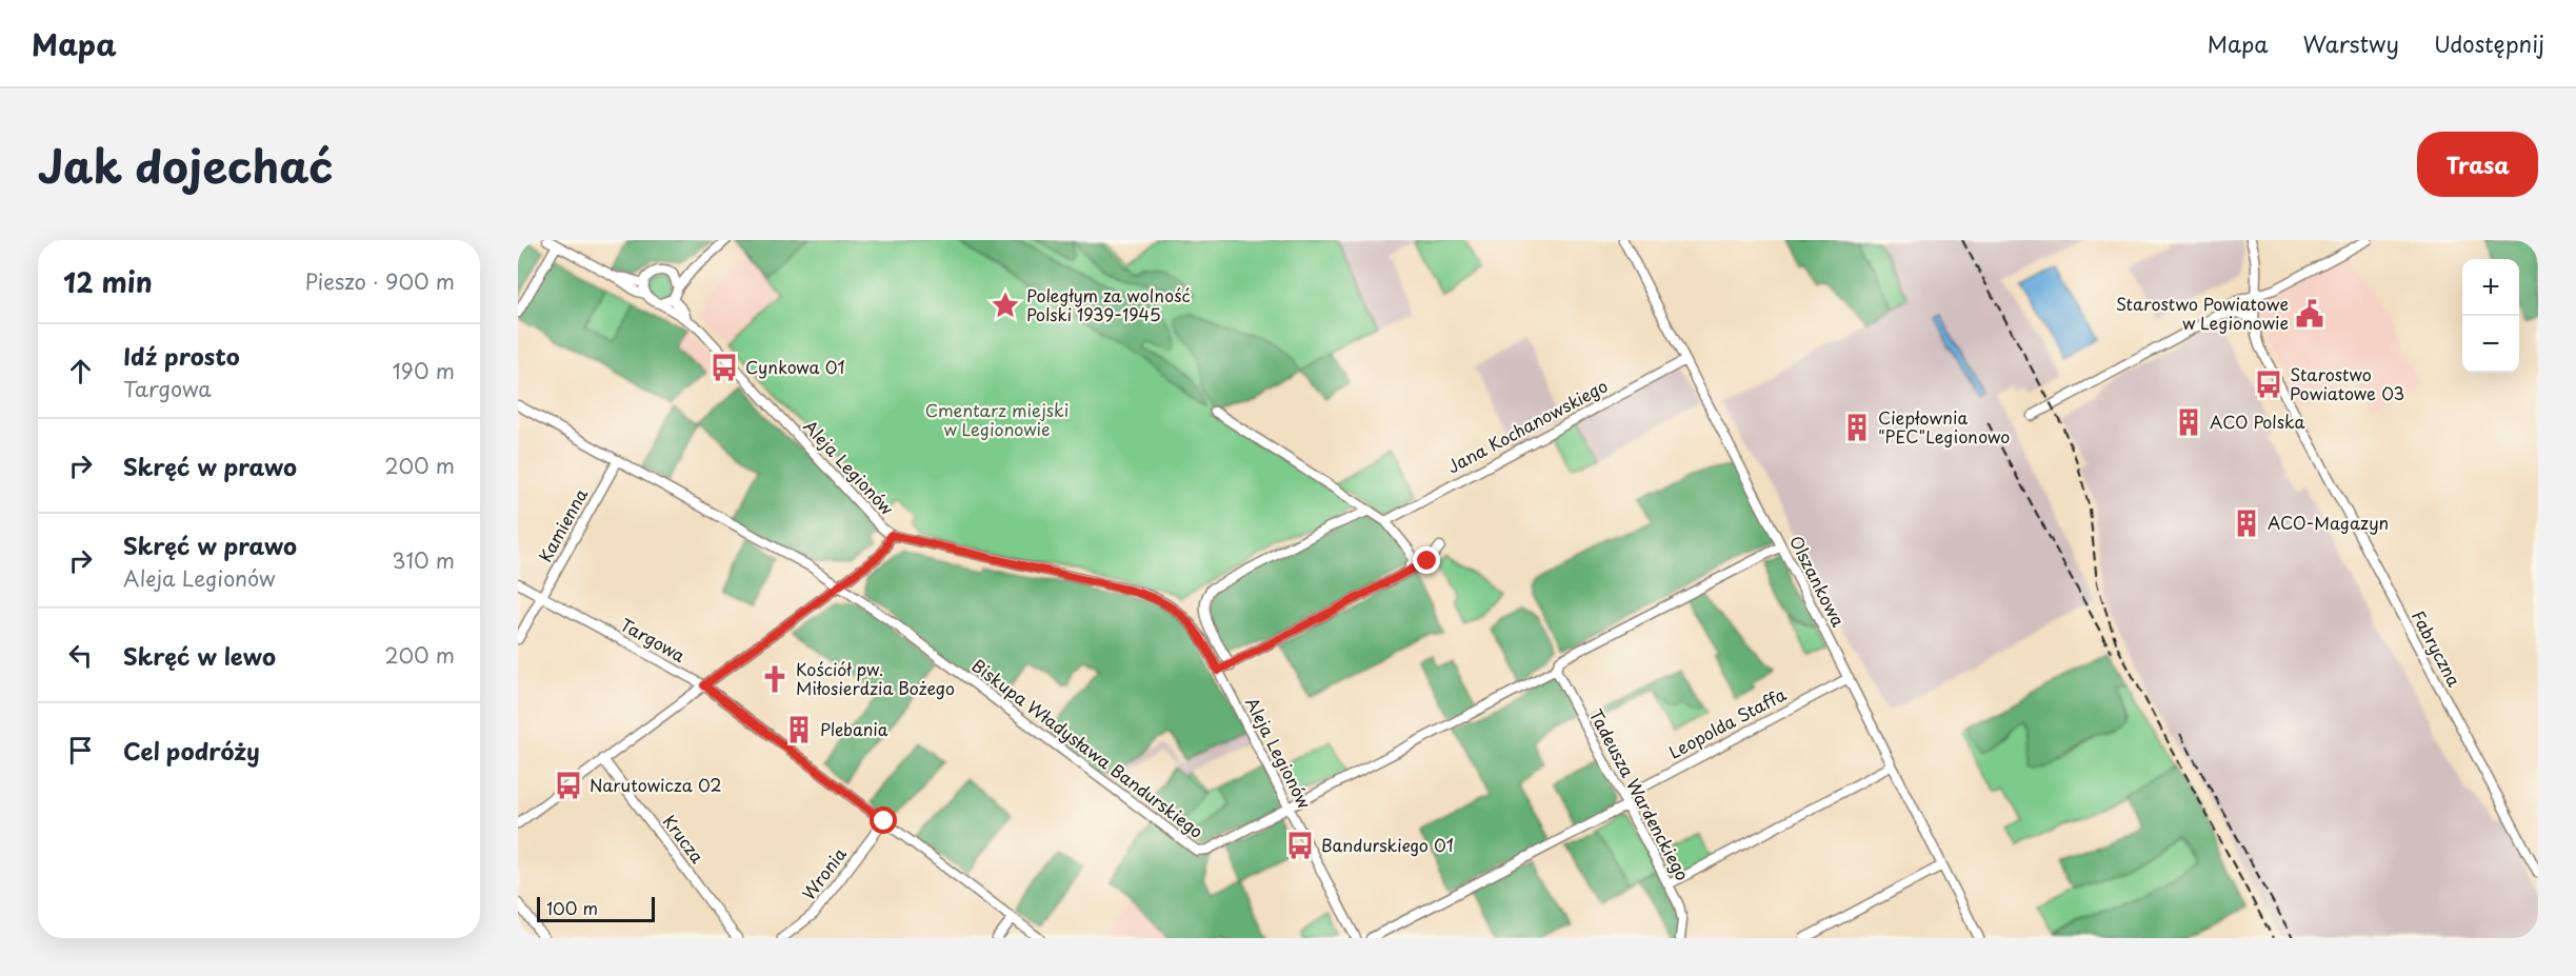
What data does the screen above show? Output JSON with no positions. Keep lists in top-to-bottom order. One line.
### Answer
{"streets":{"street":["Jana Kochanowskiego","Aleja Legionów","Kamienna","Olszankowa","Targowa","Fabryczna","Leopolda Staffa","Biskupa Władysława Bandurskiego","Tadeusza Wardenckiego","Krucza","Wronia"]},"crossings":[["Jana Kochanowskiego","Olszankowa"],["Aleja Legionów","Biskupa Władysława Bandurskiego"],["Kamienna","Targowa"],["Kamienna","Biskupa Władysława Bandurskiego"],["Olszankowa","Leopolda Staffa"],["Olszankowa","Biskupa Władysława Bandurskiego"],["Targowa","Wronia"],["Leopolda Staffa","Tadeusza Wardenckiego"],["Biskupa Władysława Bandurskiego","Tadeusza Wardenckiego"]],"parks":["Cmentarz miejski w Legionowie"],"places":{"place":["Poległym za wolność Polski 1939-1945"],"public building":["Starostwo Powiatowe w Legionowie"],"bus stop":["Cynkowa 01","Starostwo Powiatowe 03","Narutowicza 02","Bandurskiego 01"],"building":["ACO Polska","Ciepłownia \"PEC\"Legionowo","ACO-Magazyn","Plebania"],"church":["Kościół pw. Miłosierdzia Bożego"]},"scale_bar":"100 m","page":{"header":"Mapa","nav":["Mapa","Warstwy","Udostępnij"],"title":"Jak dojechać","buttons":"Trasa","heading":["12 min","Pieszo · 900 m"],"map_buttons":["+","−"],"list":[["Idź prosto","Targowa","190 m"],["Skręć w prawo","200 m"],["Skręć w prawo","Aleja Legionów","310 m"],["Skręć w lewo","200 m"],"Cel podróży"],"scale":"100 m"}}
